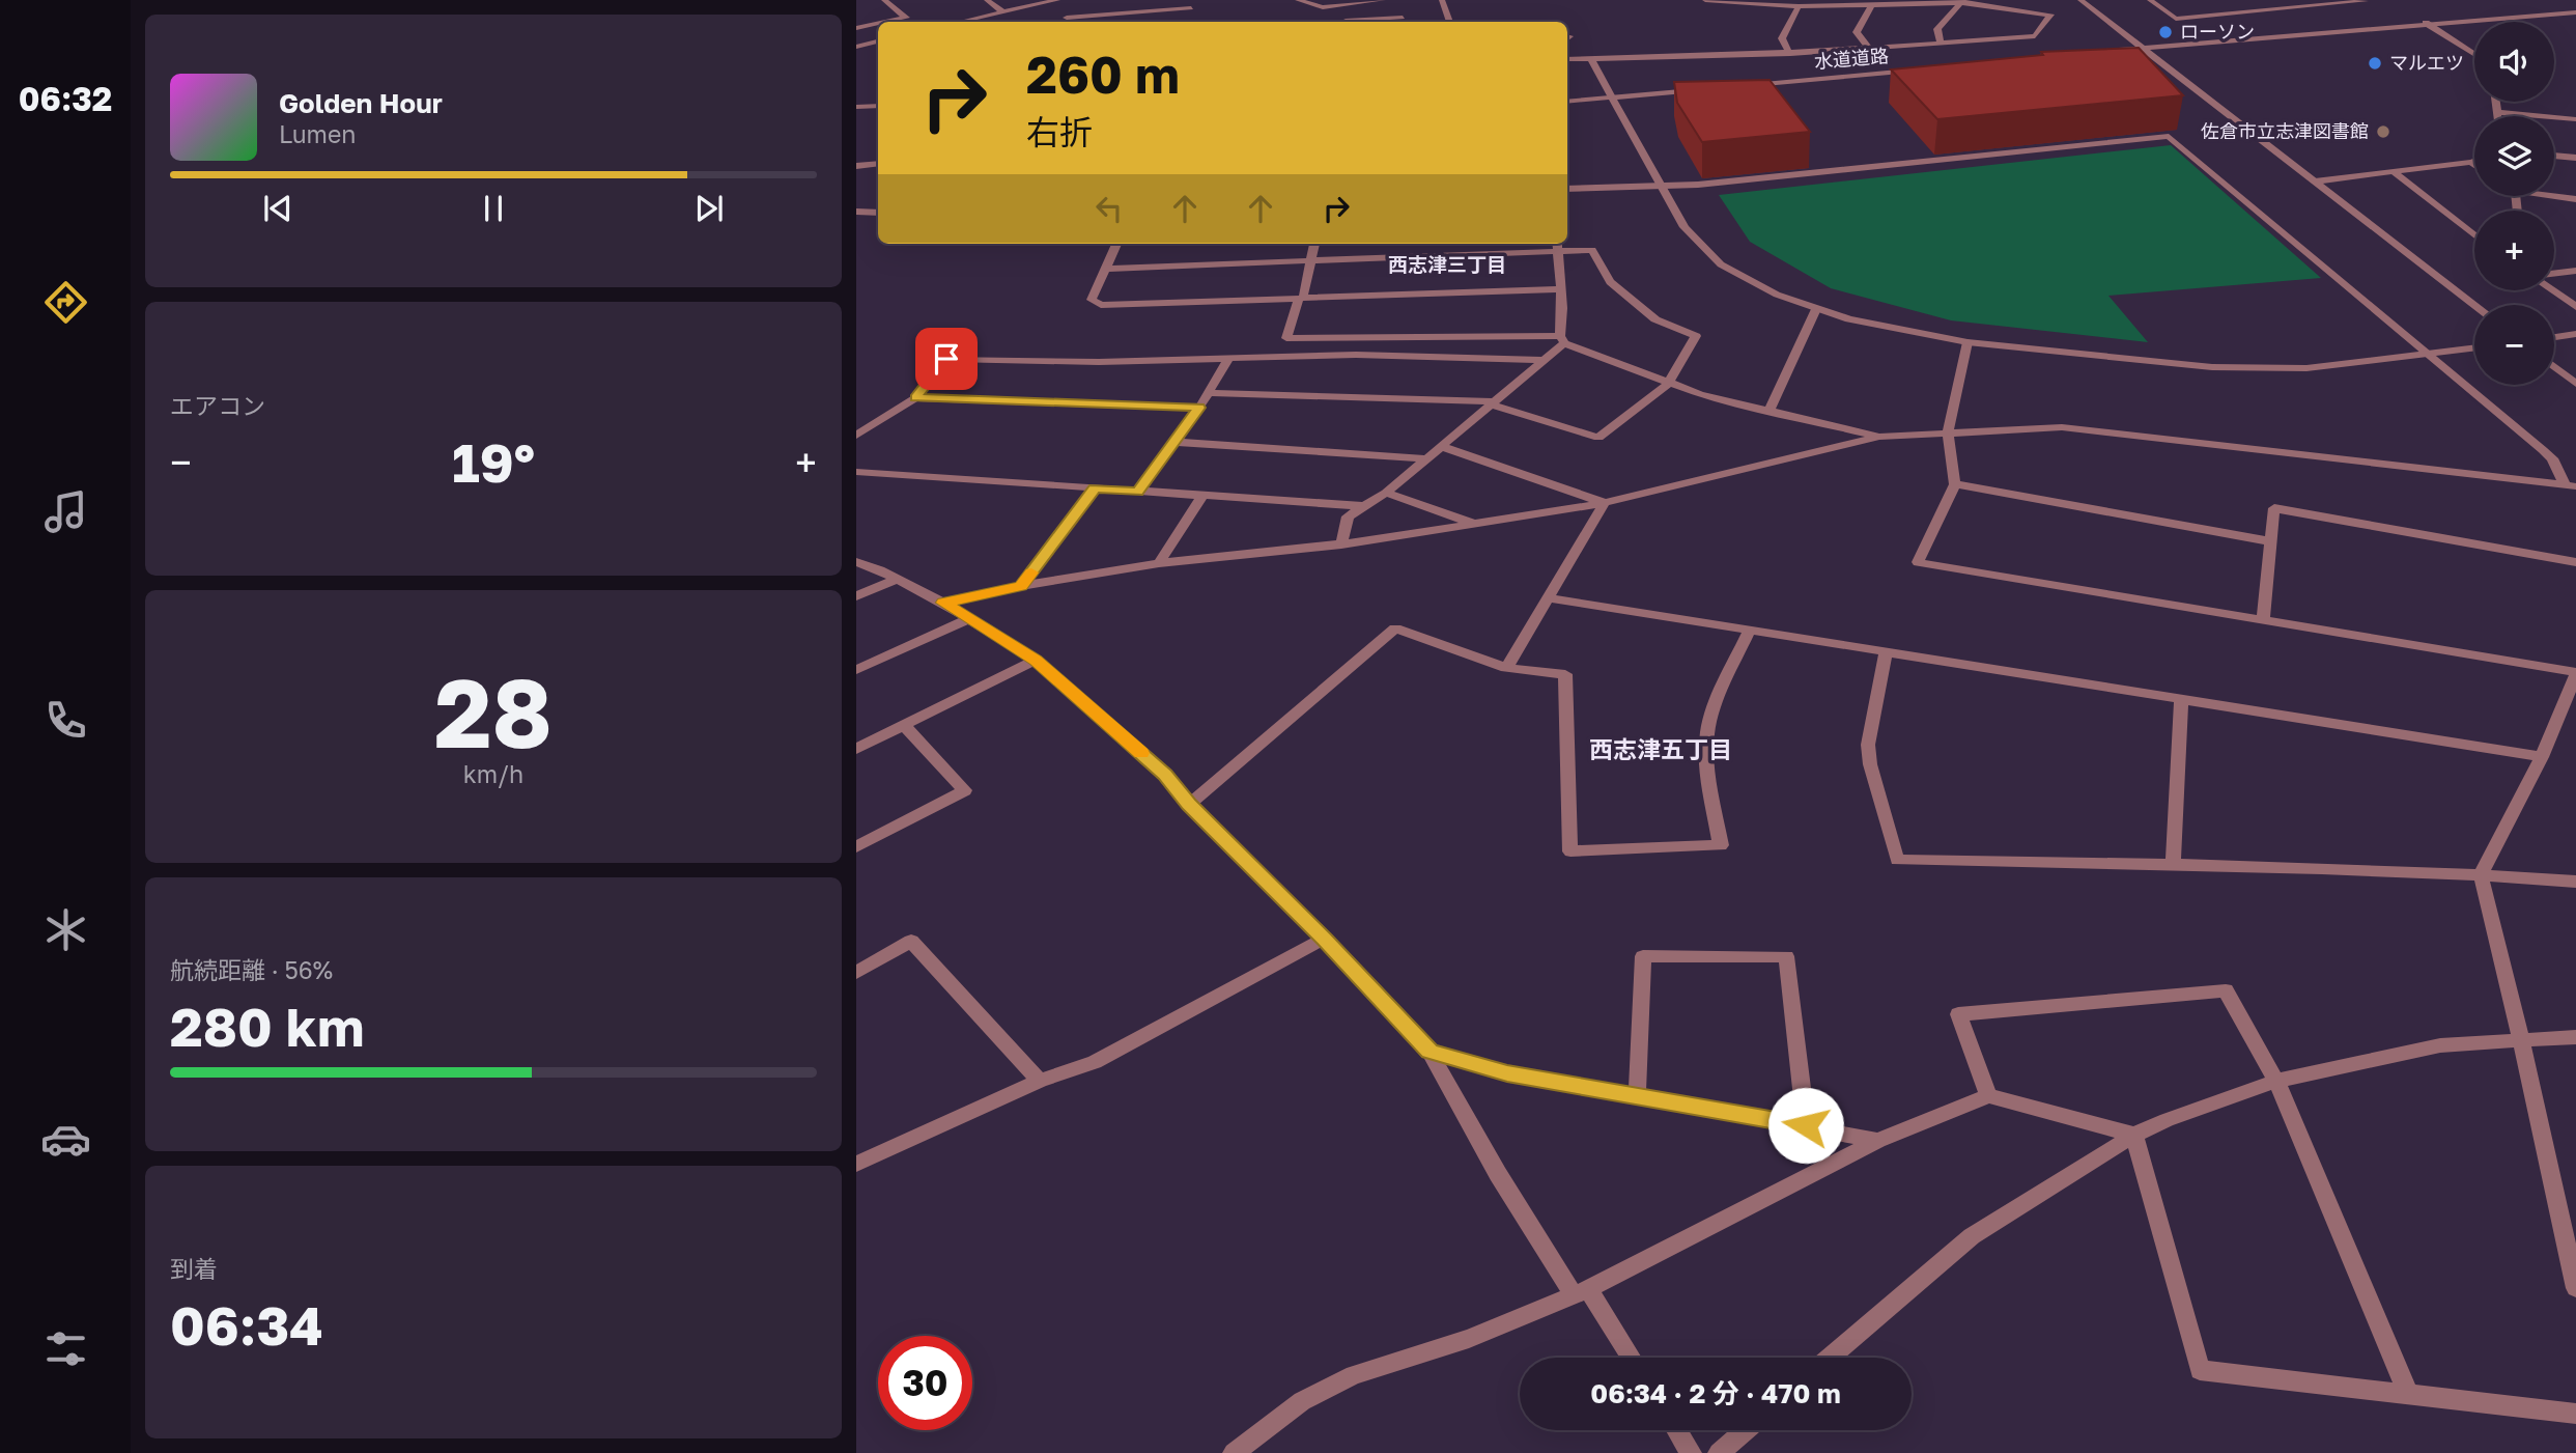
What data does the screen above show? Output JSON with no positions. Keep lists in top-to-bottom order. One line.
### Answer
{"streets":{"street":["水道道路"]},"districts":["西志津三丁目","西志津五丁目"],"places":["ローソン","マルエツ","佐倉市立志津図書館"],"page":{"tabs":"06:32","map_buttons":["+","−"],"turn":["260 m","右折"],"song":["Golden Hour","Lumen"],"tile":["エアコン",["28","km/h"],["航続距離 · 56%","280 km"],["到着","06:34"]],"heat":["−","19°","+"],"limit":"30","trip":"06:34 · 2 分 · 470 m"}}
